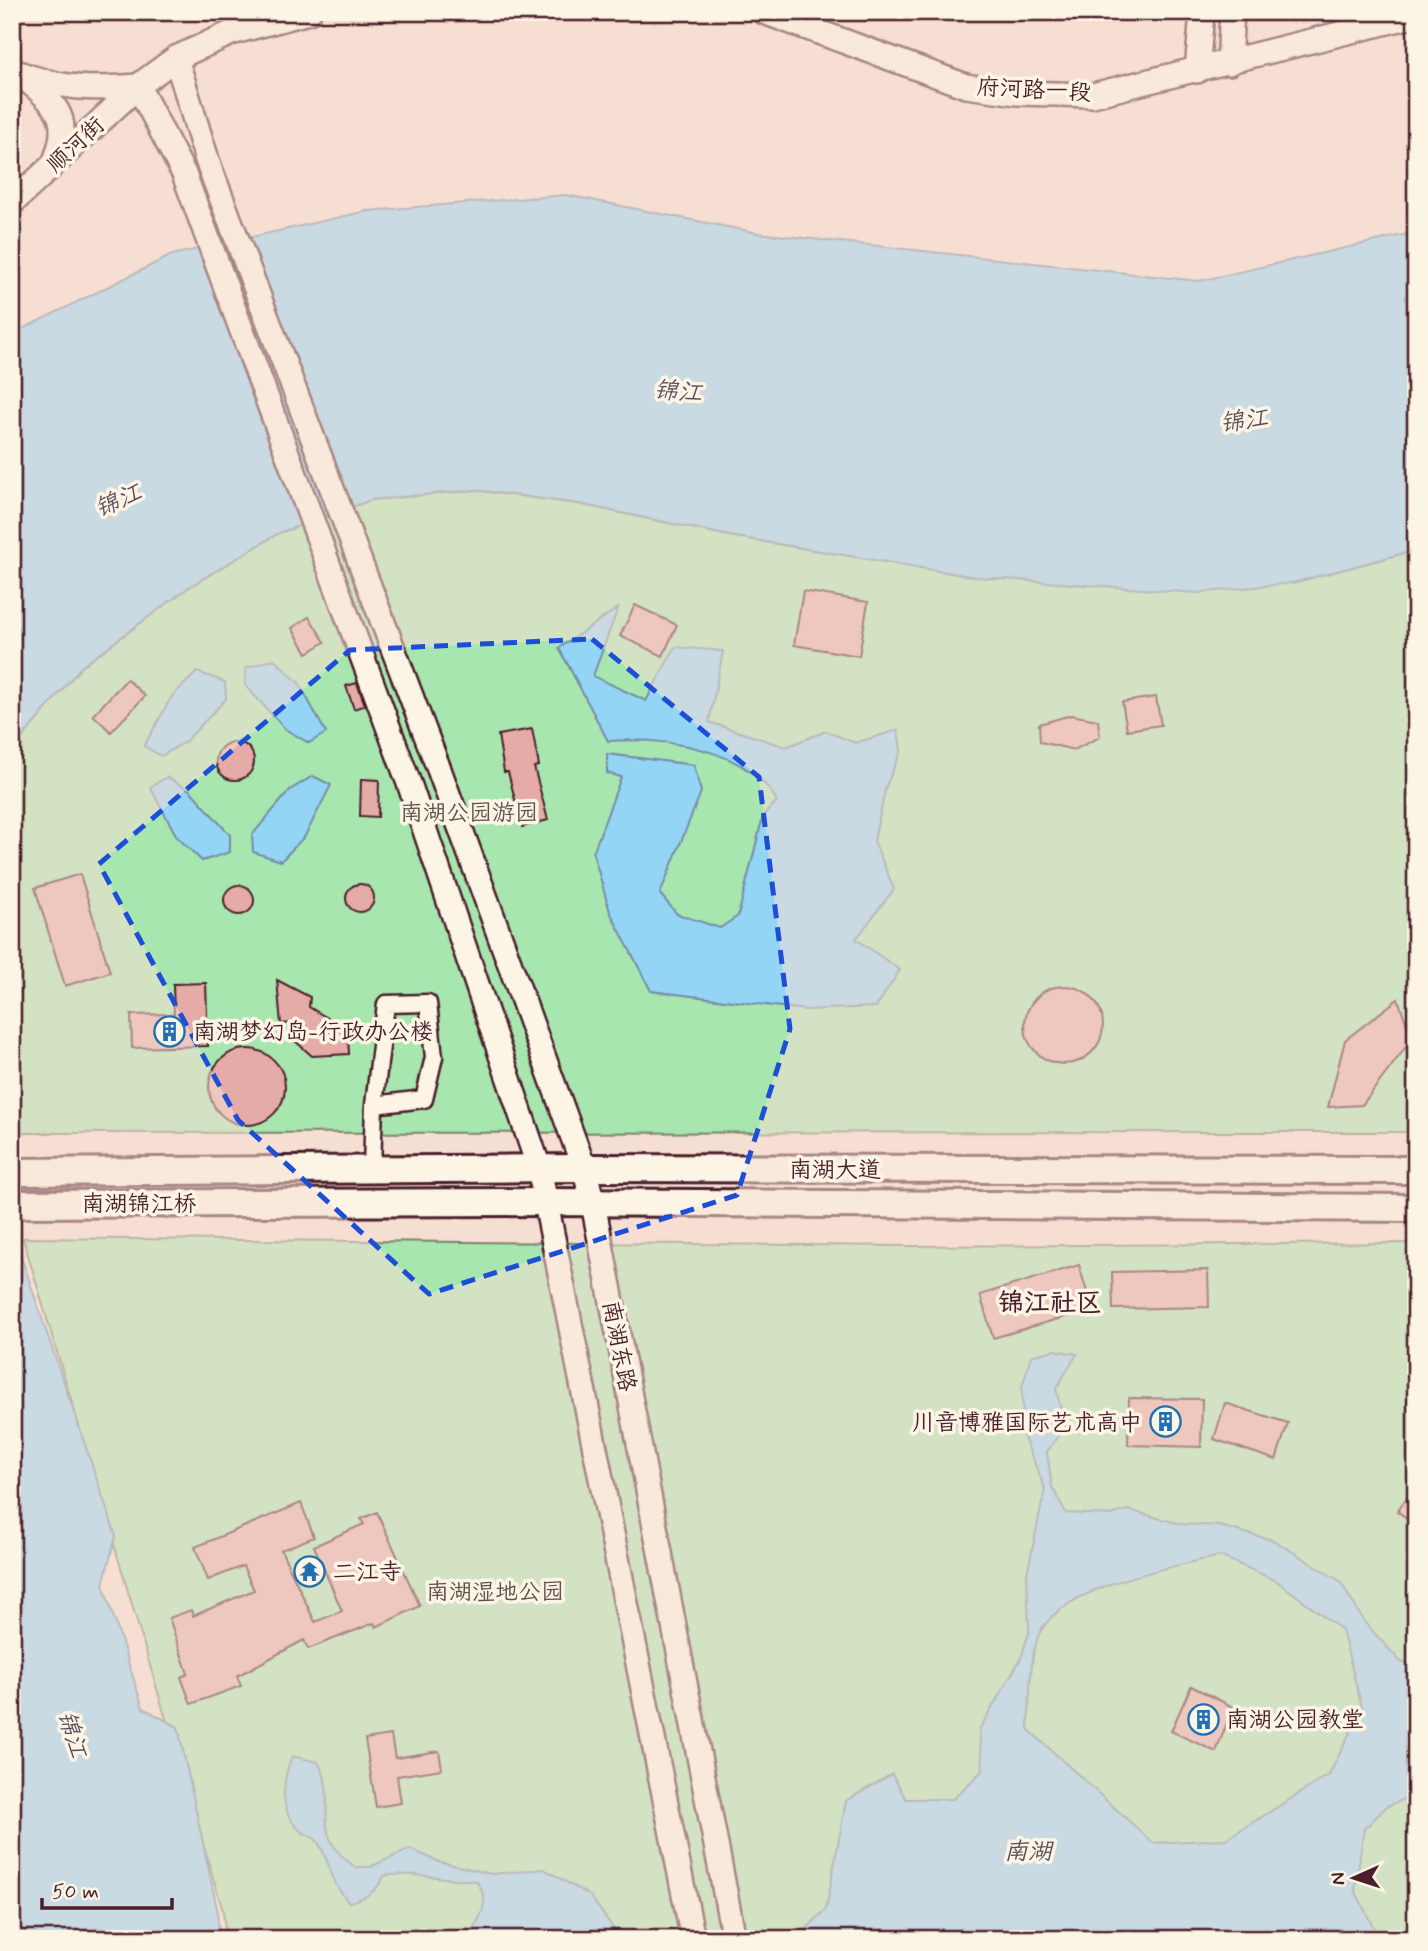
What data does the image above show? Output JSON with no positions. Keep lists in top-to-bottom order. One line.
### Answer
{"streets":{"main road":["府河路一段","顺河街","南湖大道","南湖锦江桥","南湖东路"]},"crossings":[["顺河街","南湖东路"],["南湖大道","南湖锦江桥"],["南湖大道","南湖东路"]],"districts":["锦江社区"],"water":["锦江","南湖"],"parks":["南湖公园游园","南湖湿地公园"],"places":{"building":["南湖梦幻岛-行政办公楼","川音博雅国际艺术高中","南湖公园教堂"],"temple":["二江寺"]},"scale_bar":"50 m","north":"left"}
